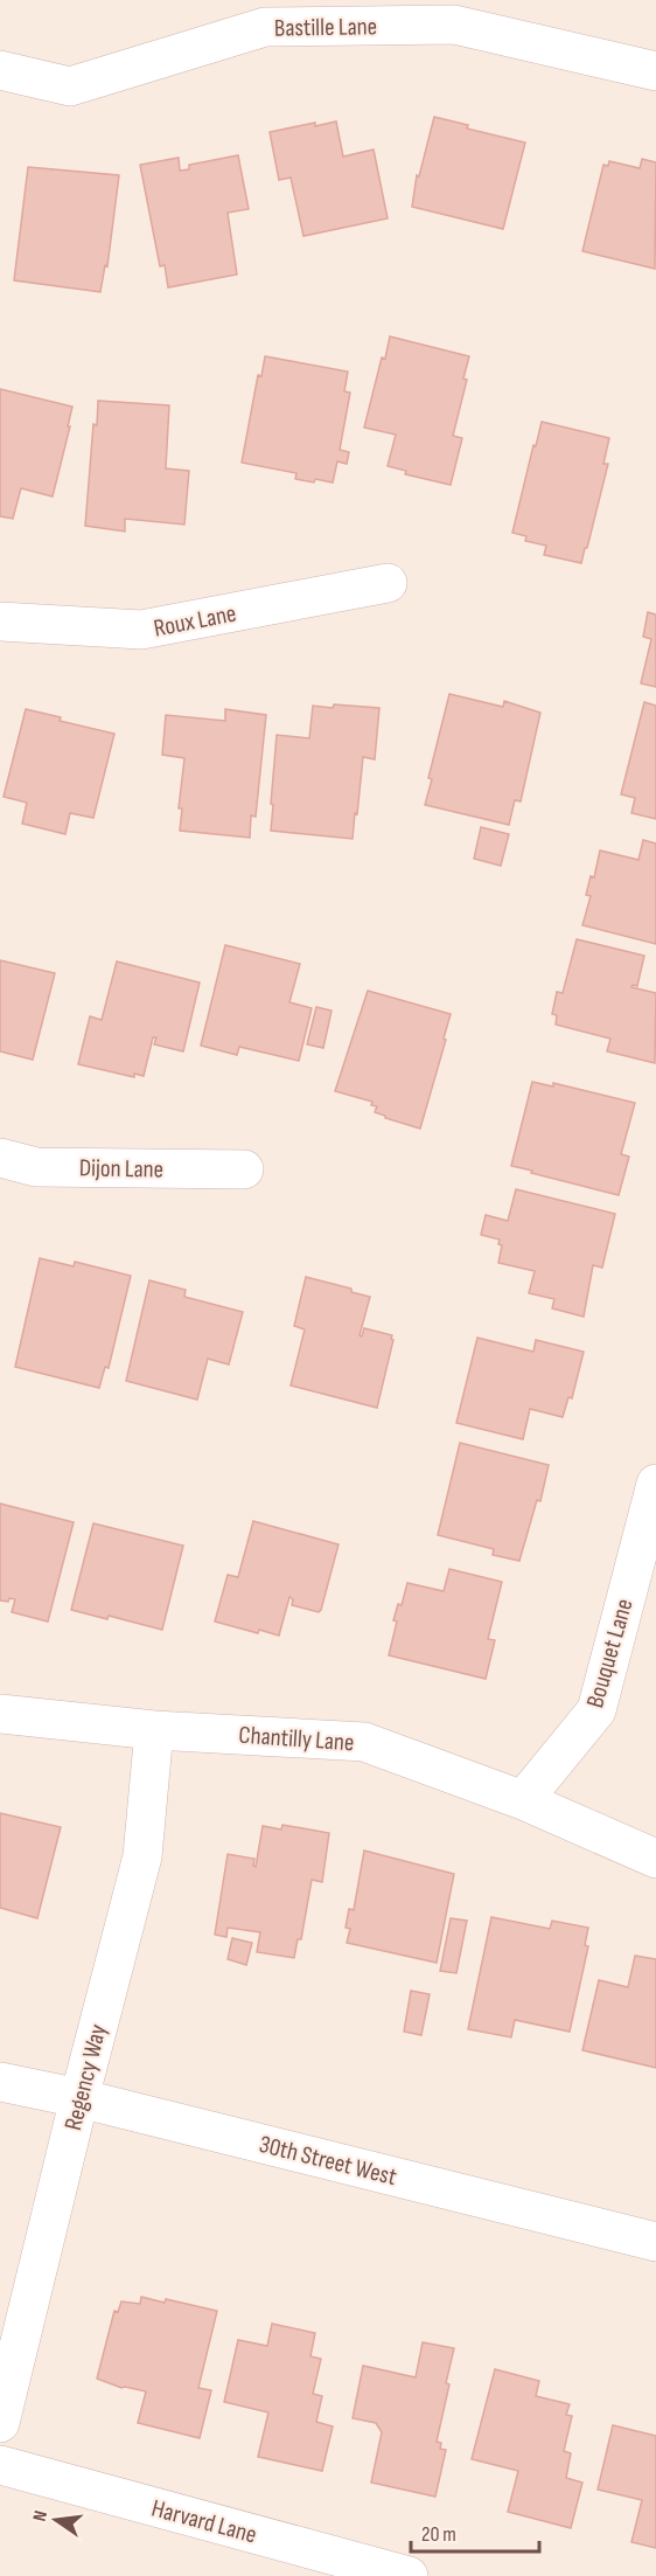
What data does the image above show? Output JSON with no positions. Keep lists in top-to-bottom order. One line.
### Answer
{"streets":{"street":["Bastille Lane","Roux Lane","Dijon Lane","Bouquet Lane","Chantilly Lane","Regency Way","30th Street West","Harvard Lane"]},"crossings":[["Bouquet Lane","Chantilly Lane"],["Chantilly Lane","Regency Way"],["Regency Way","30th Street West"]],"scale_bar":"20 m","north":"left"}
